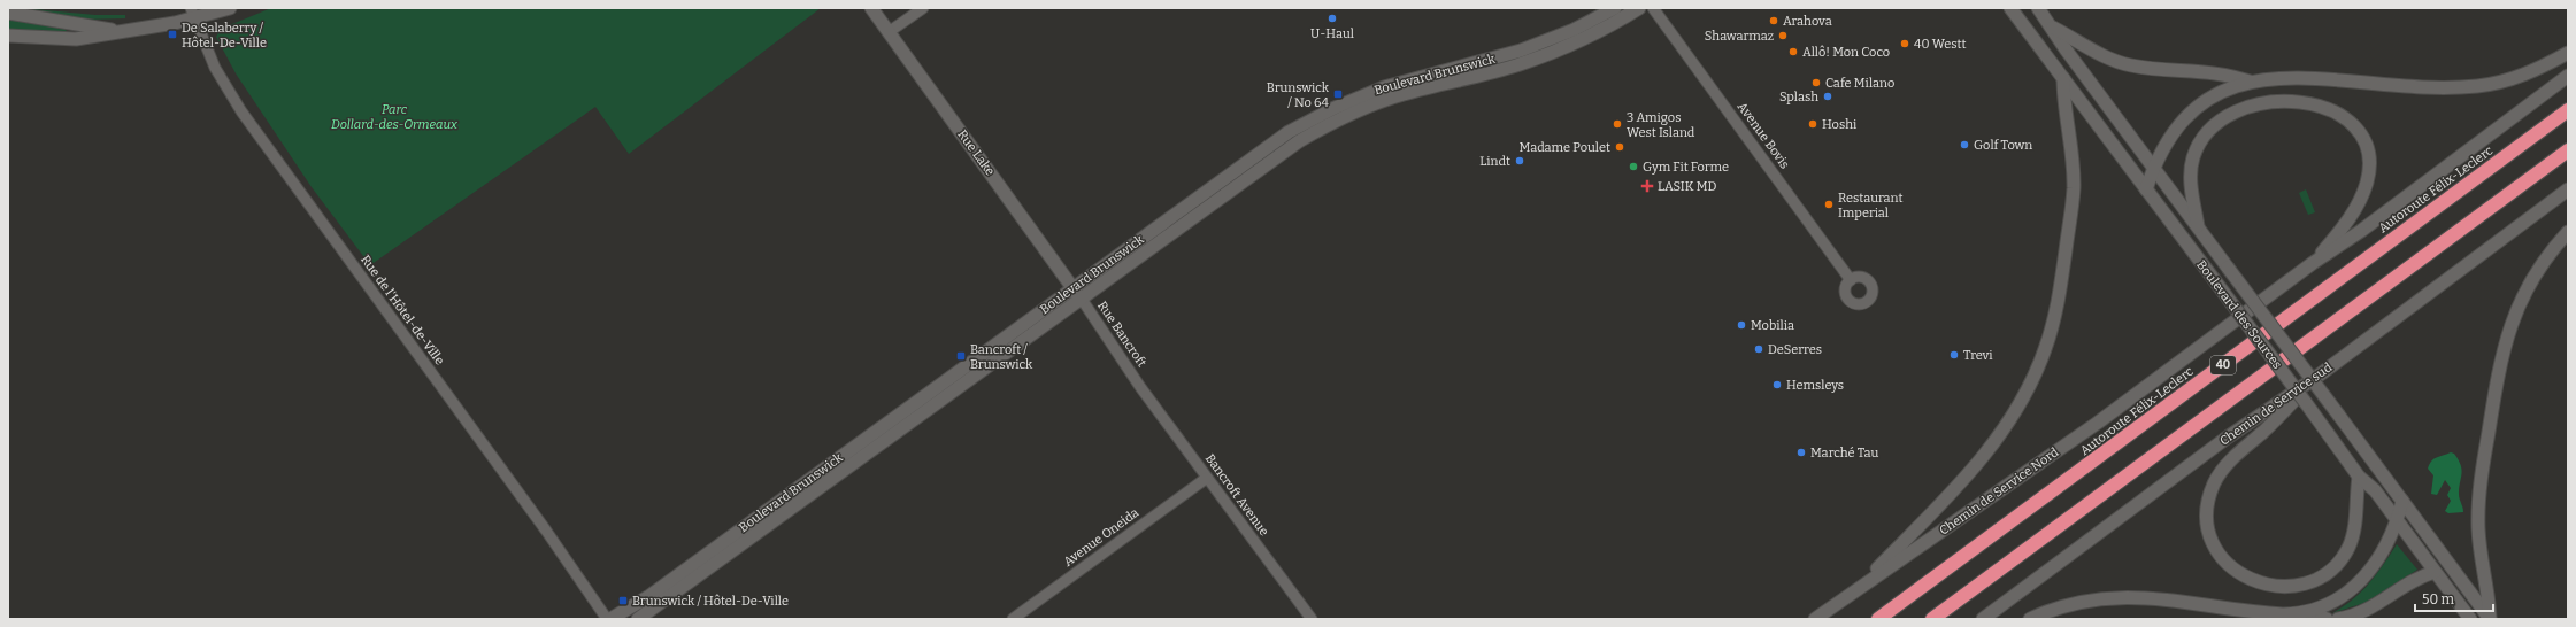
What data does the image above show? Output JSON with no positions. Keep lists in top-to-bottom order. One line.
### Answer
{"streets":{"highway":["Autoroute Félix-Leclerc","40"],"main road":["Boulevard Brunswick","Rue Lake","Boulevard des Sources","Chemin de Service sud","Chemin de Service Nord"],"street":["Avenue Bovis","Rue de l'Hôtel-de-Ville","Rue Bancroft","Bancroft Avenue","Avenue Oneida"]},"crossings":[["Boulevard Brunswick","Rue Lake"],["Boulevard Brunswick","Rue Bancroft"],["Rue Lake","Rue Bancroft"],["Rue Bancroft","Bancroft Avenue"],["Bancroft Avenue","Avenue Oneida"]],"parks":["Parc Dollard-des-Ormeaux"],"places":{"other":["U-Haul","Arahova","Shawarmaz","40 Westt","Allô! Mon Coco","Cafe Milano","Splash","3 Amigos West Island","Hoshi","Golf Town","Madame Poulet","Lindt","Gym Fit Forme","Restaurant Imperial","Mobilia","DeSerres","Trevi","Hemsleys","Marché Tau"],"transit":["De Salaberry / Hôtel-De-Ville","Brunswick / No 64","Bancroft / Brunswick","Brunswick / Hôtel-De-Ville"],"health":["LASIK MD"]},"scale_bar":"50 m"}
